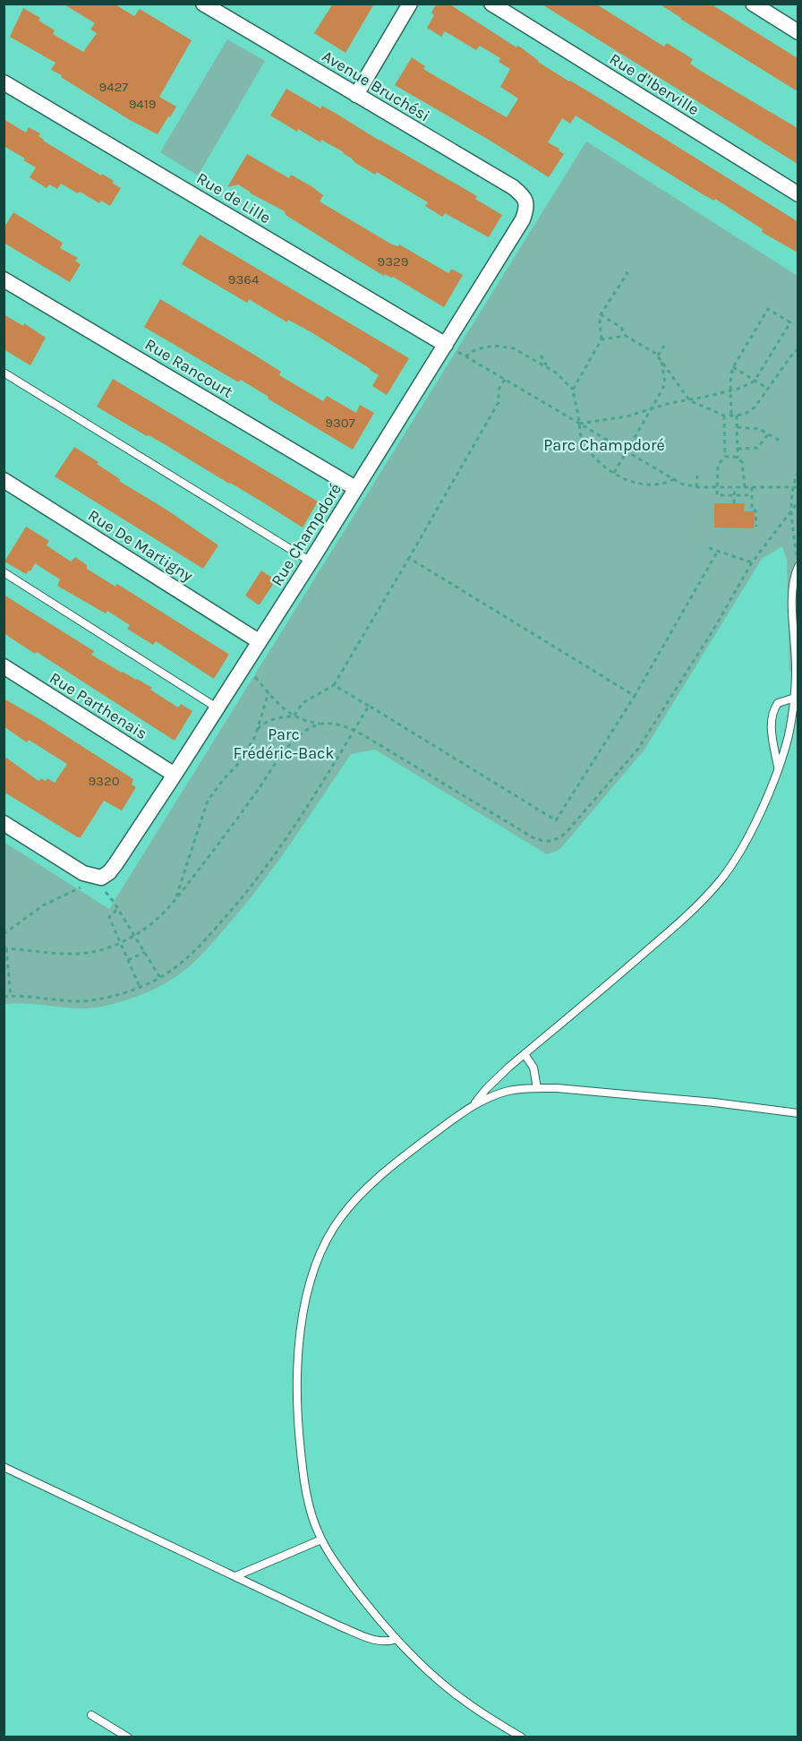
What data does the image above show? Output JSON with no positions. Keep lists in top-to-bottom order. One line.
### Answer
{"streets":{"street":["Rue d'Iberville","Avenue Bruchési","Rue de Lille","Rue Rancourt","Rue Champdoré","Rue De Martigny","Rue Parthenais"]},"crossings":[["Avenue Bruchési","Rue Champdoré"],["Rue de Lille","Rue Champdoré"],["Rue Rancourt","Rue Champdoré"],["Rue Champdoré","Rue De Martigny"],["Rue Champdoré","Rue Parthenais"]],"parks":["Parc Champdoré","Parc Frédéric-Back"],"house_numbers":["9427","9419","9329","9364","9307","9320"]}
